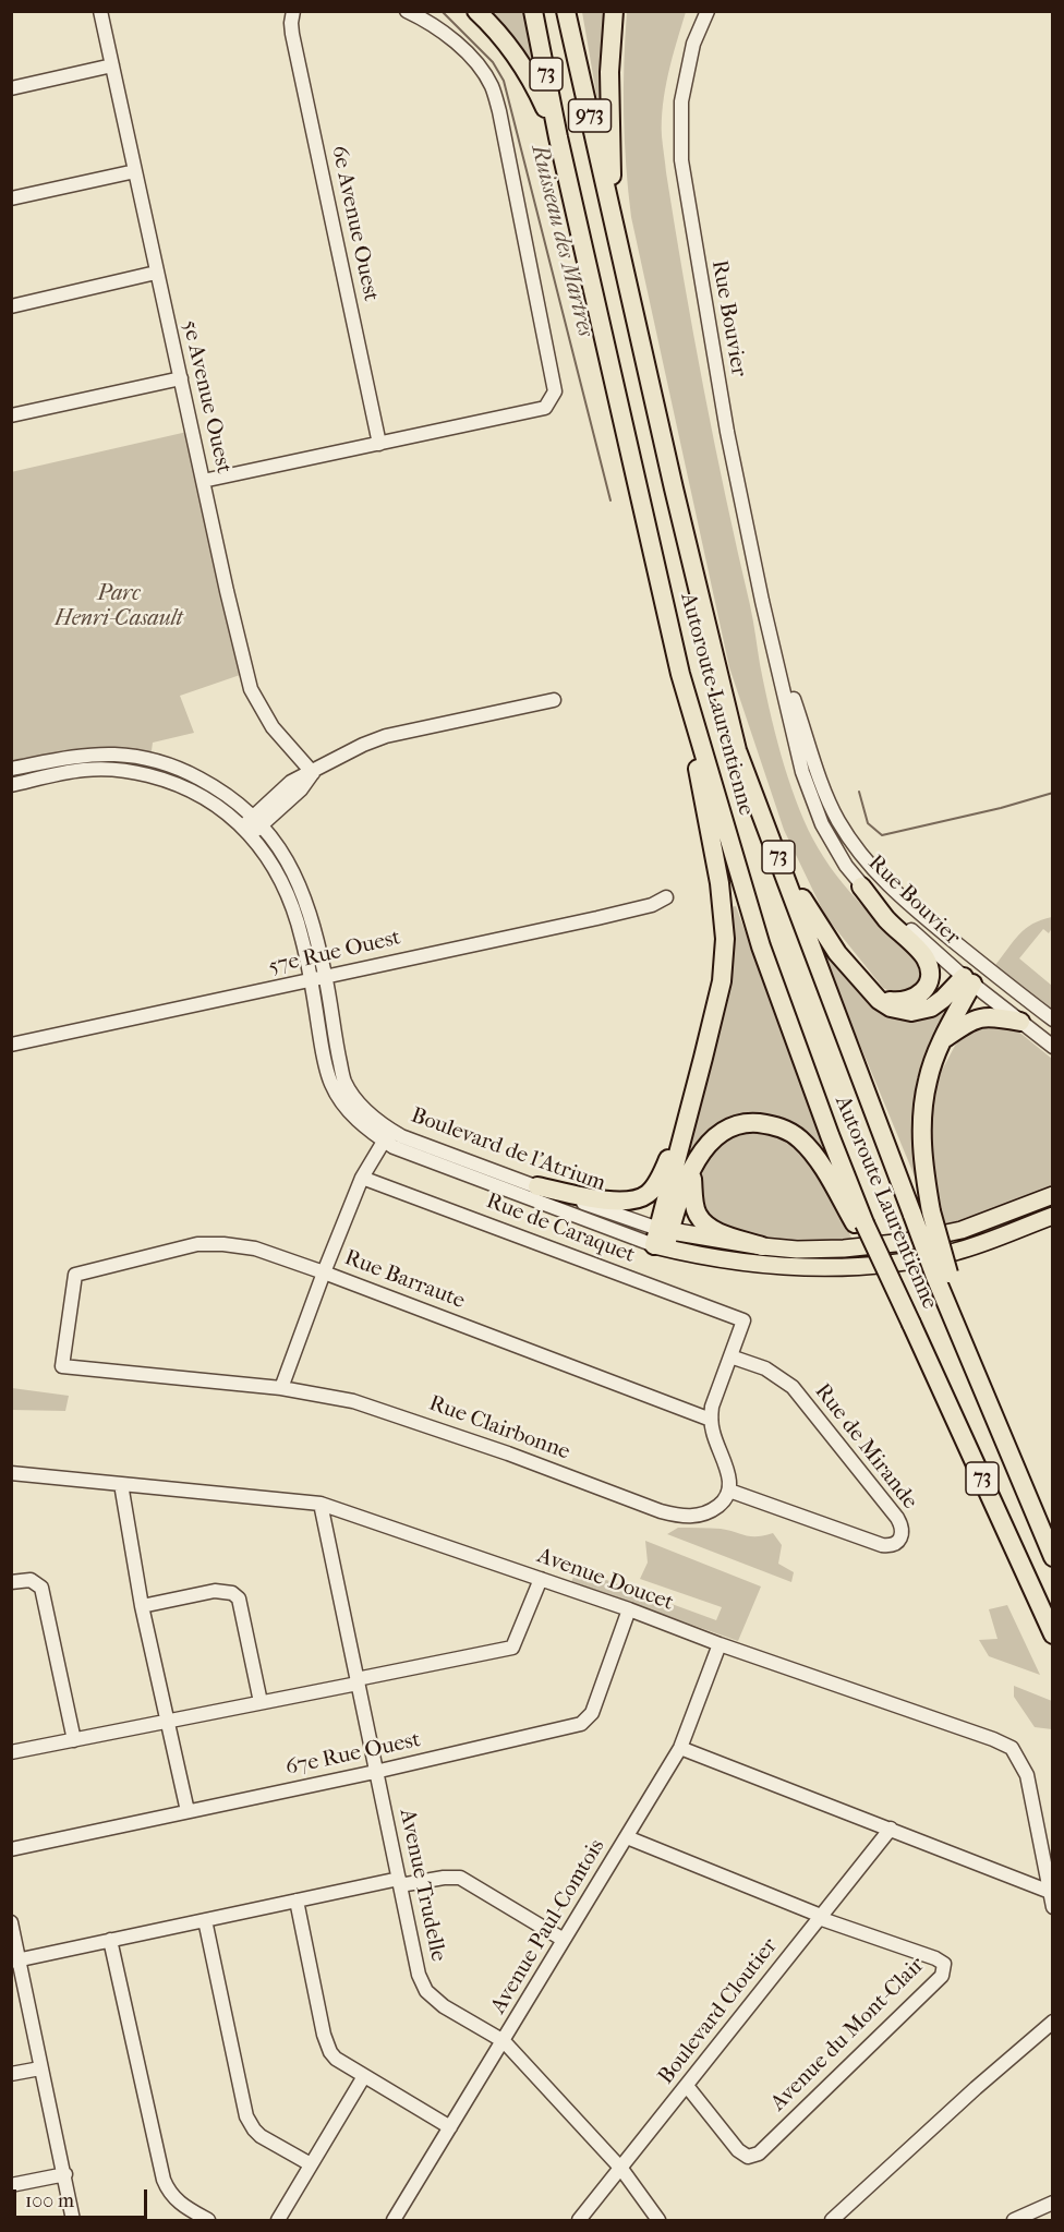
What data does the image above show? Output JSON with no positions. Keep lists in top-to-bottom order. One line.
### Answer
{"streets":{"highway":["73","973","Autoroute Laurentienne"],"main road":["Boulevard de l'Atrium"],"street":["6e Avenue Ouest","Rue Bouvier","5e Avenue Ouest","57e Rue Ouest","Rue de Caraquet","Rue Barraute","Rue Clairbonne","Rue de Mirande","Avenue Doucet","67e Rue Ouest","Avenue Trudelle","Avenue Paul-Comtois","Boulevard Cloutier","Avenue du Mont-Clair"]},"crossings":[["57e Rue Ouest","Boulevard de l'Atrium"],["Rue de Caraquet","Rue de Mirande"],["Rue Barraute","Rue Clairbonne"],["Rue Clairbonne","Rue de Mirande"],["Avenue Doucet","67e Rue Ouest"],["Avenue Doucet","Avenue Trudelle"],["Avenue Doucet","Avenue Paul-Comtois"],["67e Rue Ouest","Avenue Trudelle"],["Avenue Trudelle","Avenue Paul-Comtois"],["Avenue Trudelle","Boulevard Cloutier"],["Avenue Paul-Comtois","Avenue du Mont-Clair"],["Boulevard Cloutier","Avenue du Mont-Clair"]],"water":["Ruisseau des Martres"],"parks":["Parc Henri-Casault"],"scale_bar":"100 m"}
